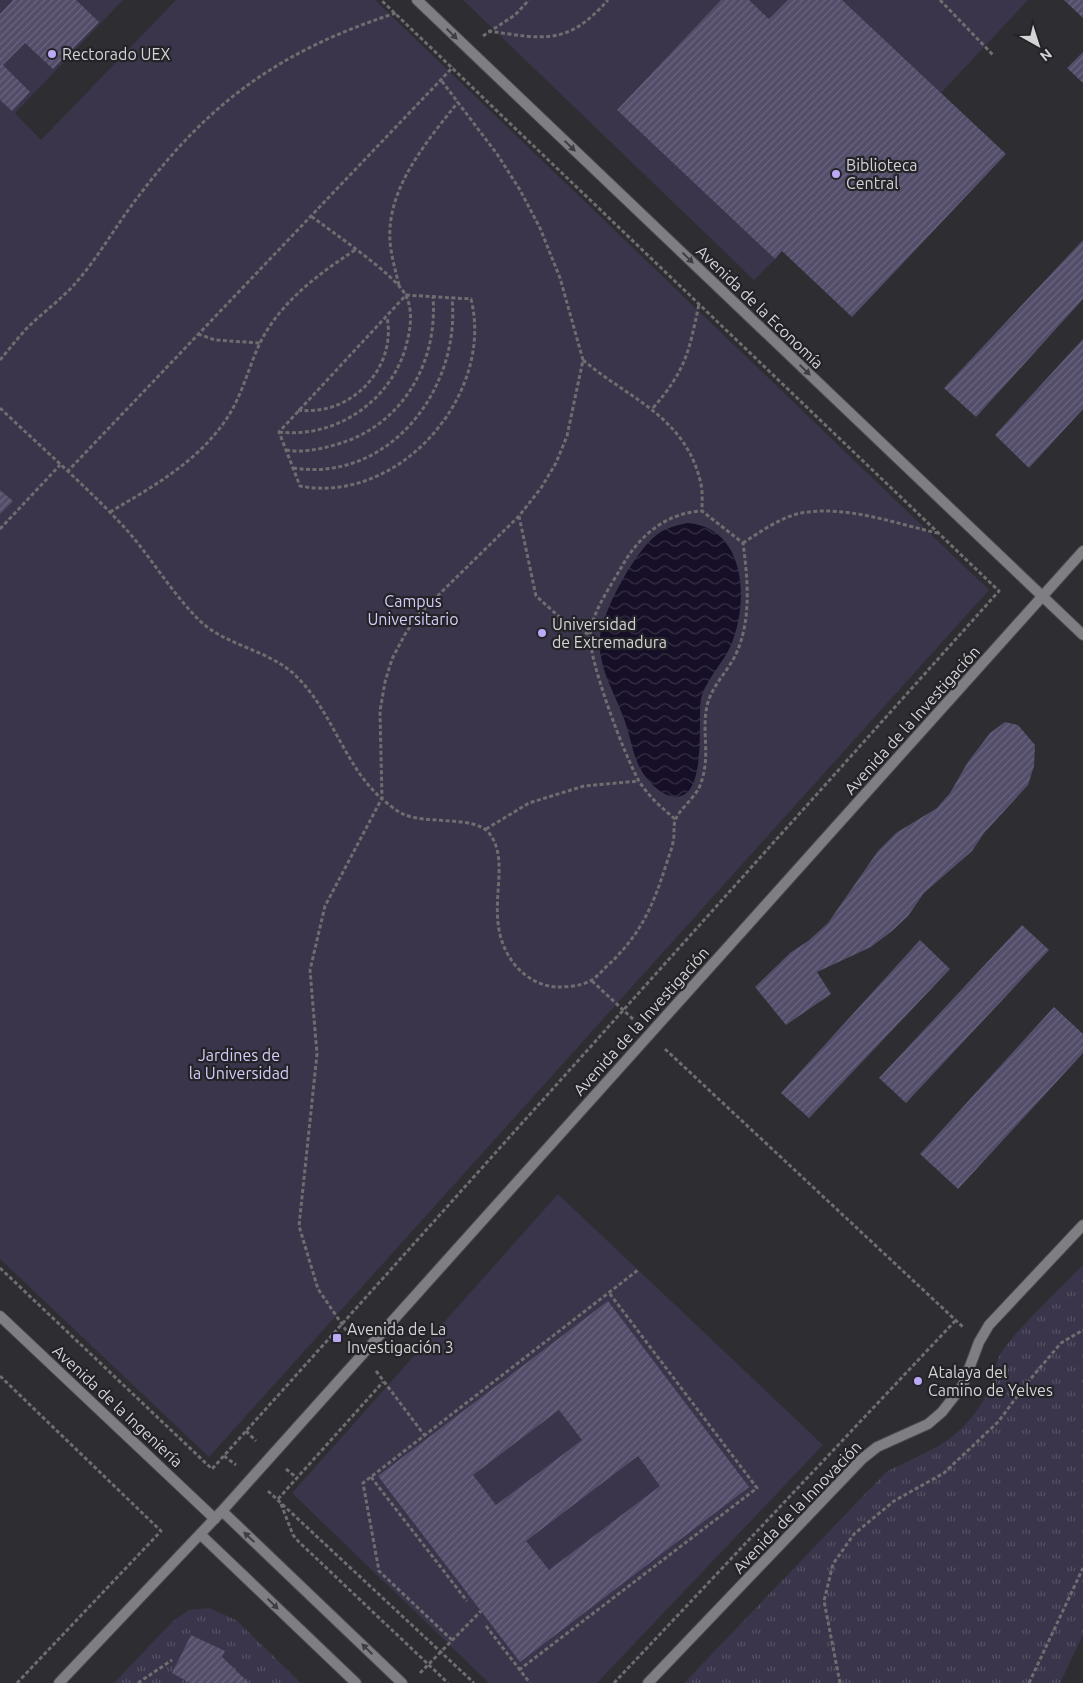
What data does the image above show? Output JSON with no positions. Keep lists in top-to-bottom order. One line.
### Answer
{"streets":{"street":["Avenida de la Economía","Avenida de la Investigación","Avenida de la Ingeniería","Avenida de la Innovación"]},"crossings":[["Avenida de la Economía","Avenida de la Investigación"],["Avenida de la Investigación","Avenida de la Ingeniería"]],"one_way":["Avenida de la Economía"],"parks":["Campus Universitario","Jardines de la Universidad"],"places":{"other":["Rectorado UEX","Biblioteca Central","Universidad de Extremadura","Atalaya del Camino de Yelves"],"transit":["Avenida de La Investigación 3"]},"north":"bottom right"}
